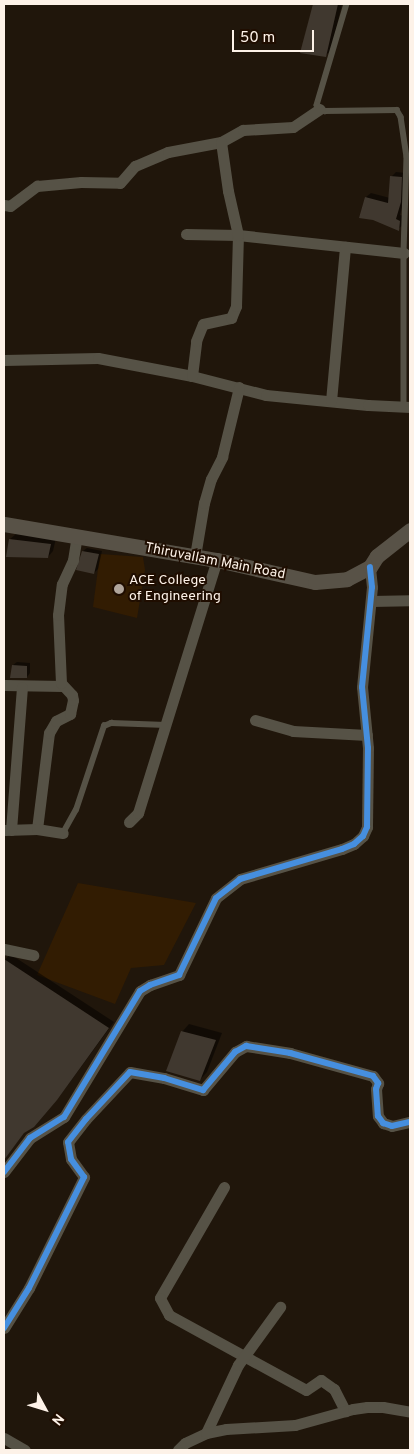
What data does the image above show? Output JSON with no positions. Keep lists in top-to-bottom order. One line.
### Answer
{"streets":{"main road":["Thiruvallam Main Road"]},"places":["ACE College of Engineering"],"scale_bar":"50 m","north":"bottom right"}
